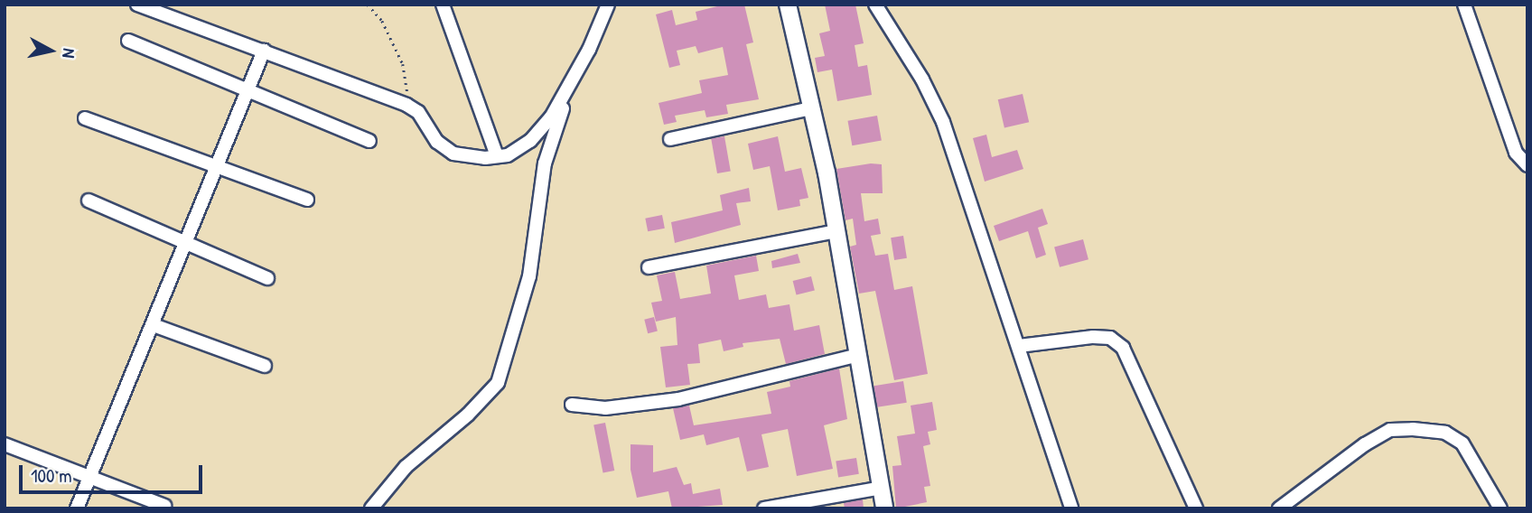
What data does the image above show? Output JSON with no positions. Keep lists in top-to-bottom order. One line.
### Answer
{"scale_bar":"100 m","north":"right"}
